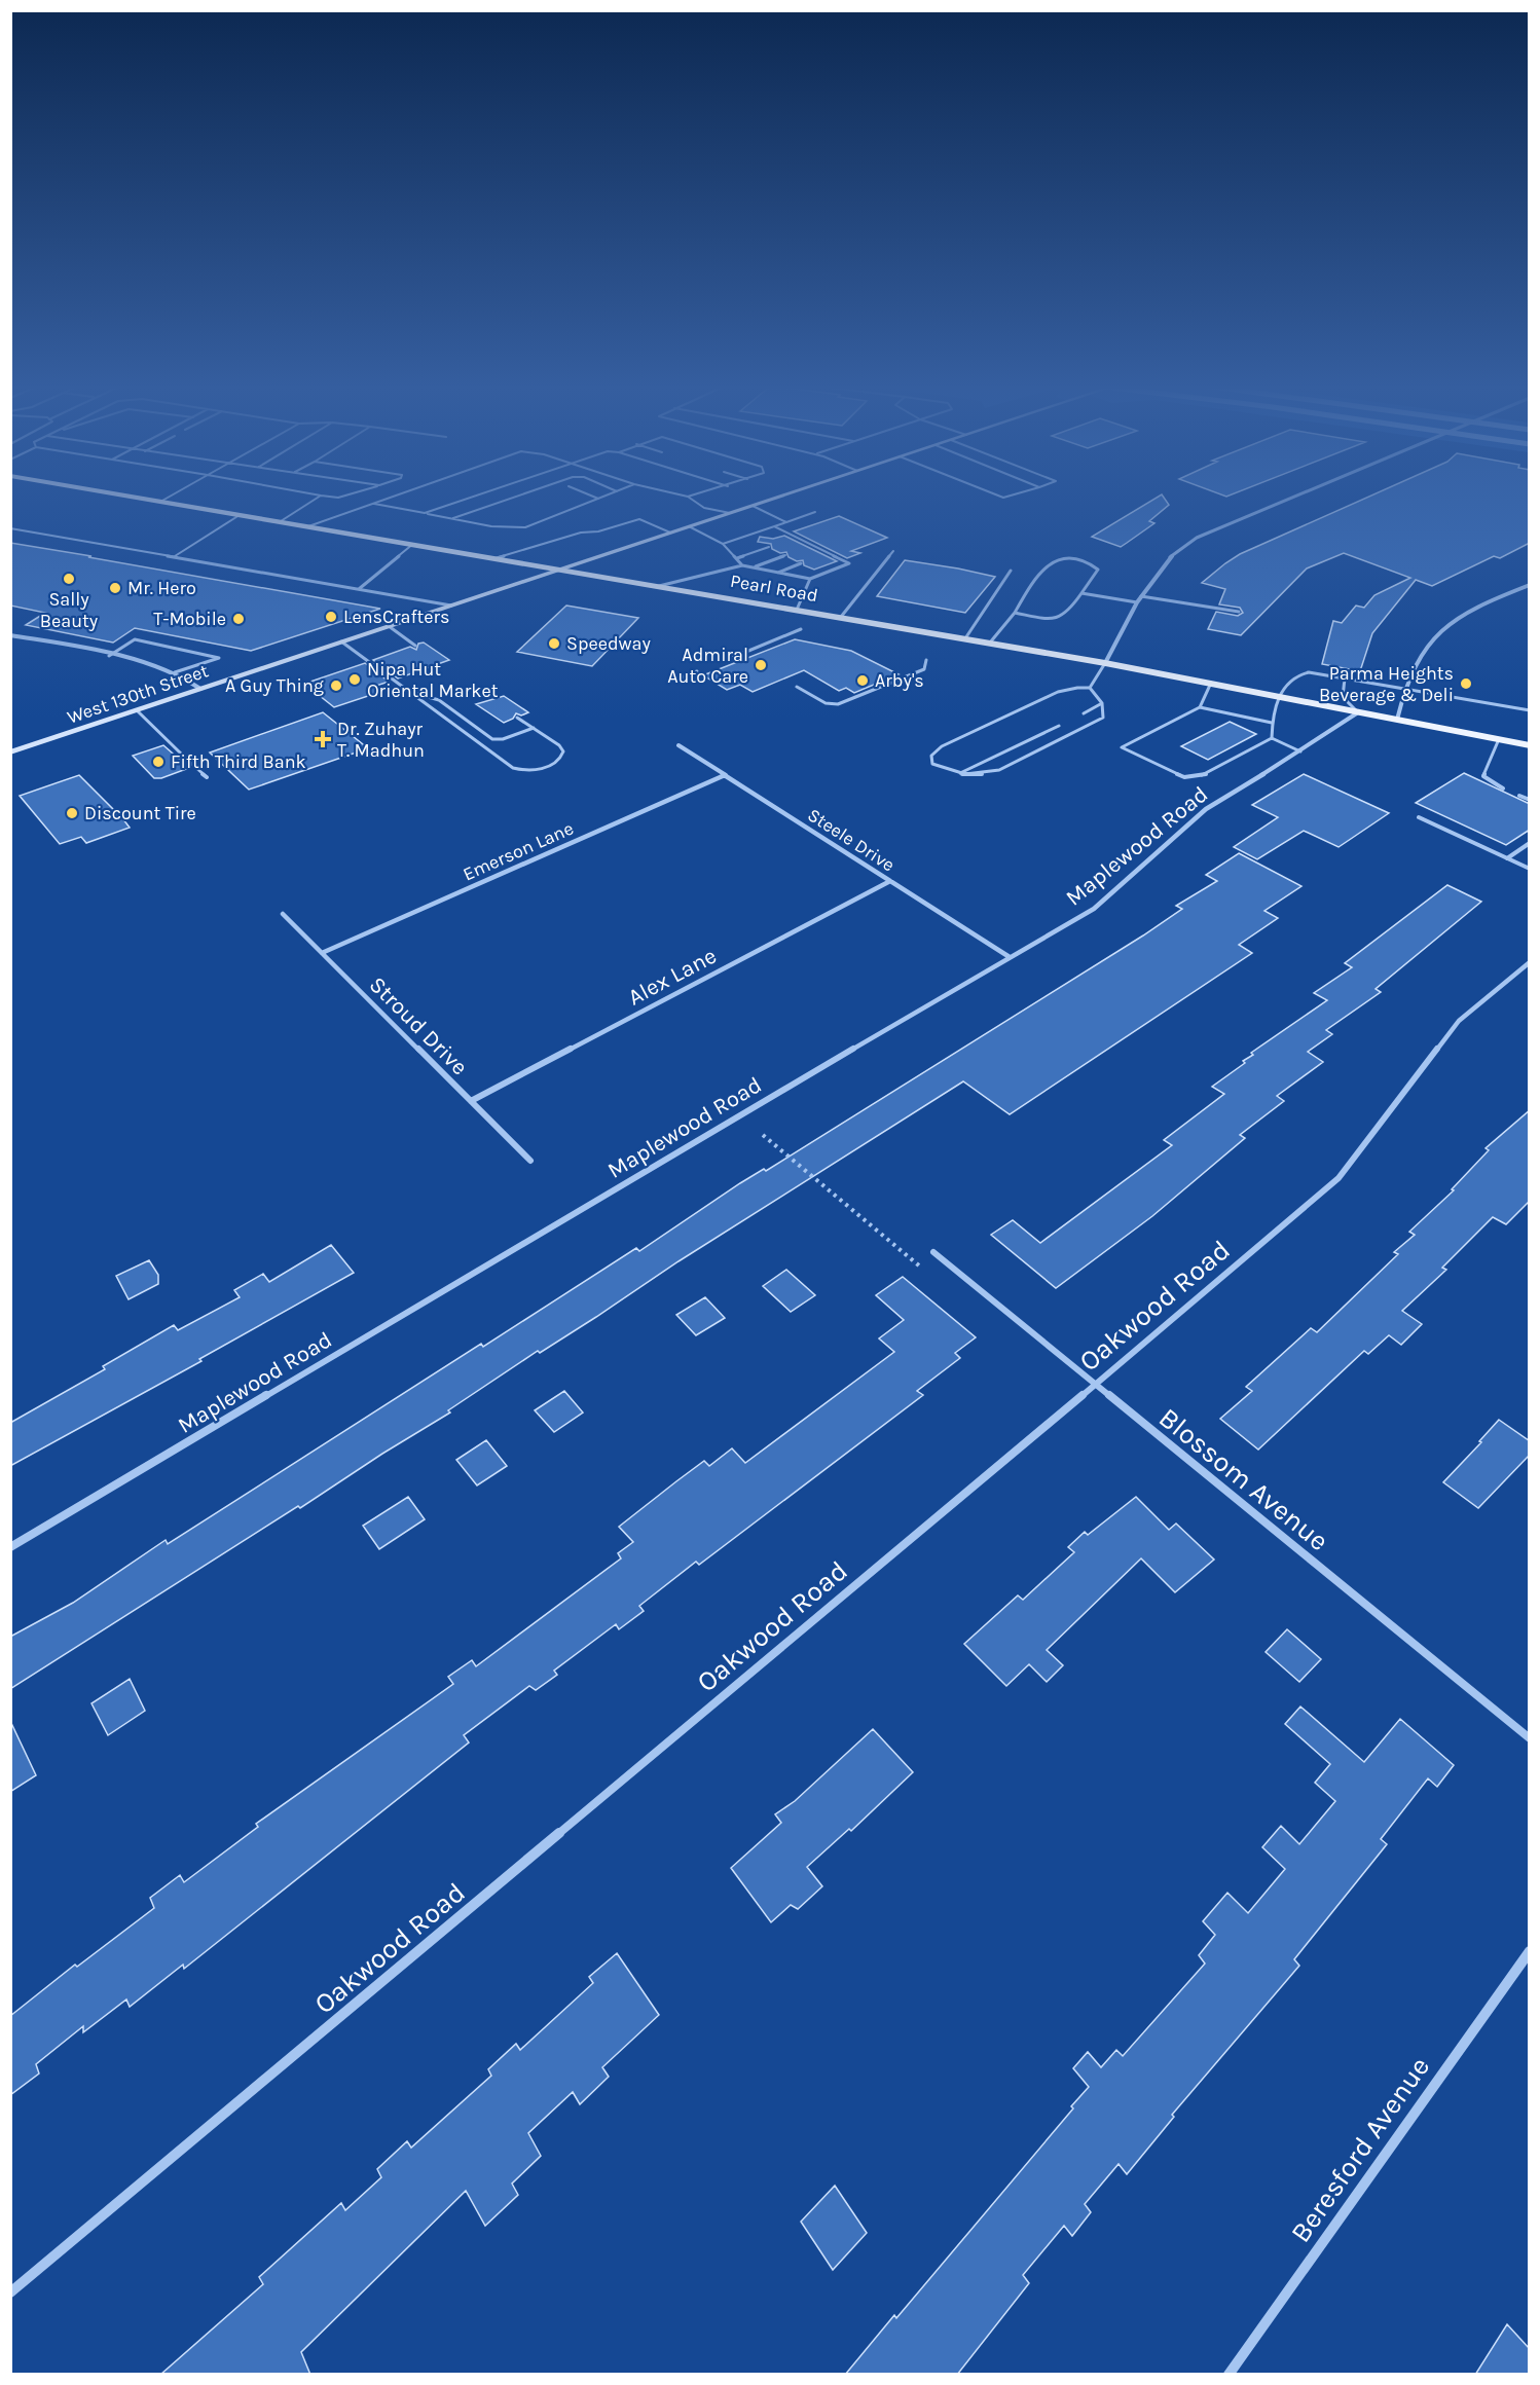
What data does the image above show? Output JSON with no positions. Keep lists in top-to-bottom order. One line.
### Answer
{"streets":{"main road":["Pearl Road","West 130th Street"],"street":["Steele Drive","Maplewood Road","Emerson Lane","Alex Lane","Stroud Drive","Oakwood Road","Blossom Avenue","Beresford Avenue"]},"crossings":[["Pearl Road","West 130th Street"],["Pearl Road","Maplewood Road"],["Steele Drive","Maplewood Road"],["Steele Drive","Emerson Lane"],["Steele Drive","Alex Lane"],["Emerson Lane","Stroud Drive"],["Alex Lane","Stroud Drive"],["Oakwood Road","Blossom Avenue"]],"places":{"other":["Sally Beauty","Mr. Hero","LensCrafters","T-Mobile","Speedway","Admiral Auto Care","Nipa Hut Oriental Market","Arby's","Parma Heights Beverage & Deli","A Guy Thing","Fifth Third Bank","Discount Tire"],"health":["Dr. Zuhayr T. Madhun"]}}
